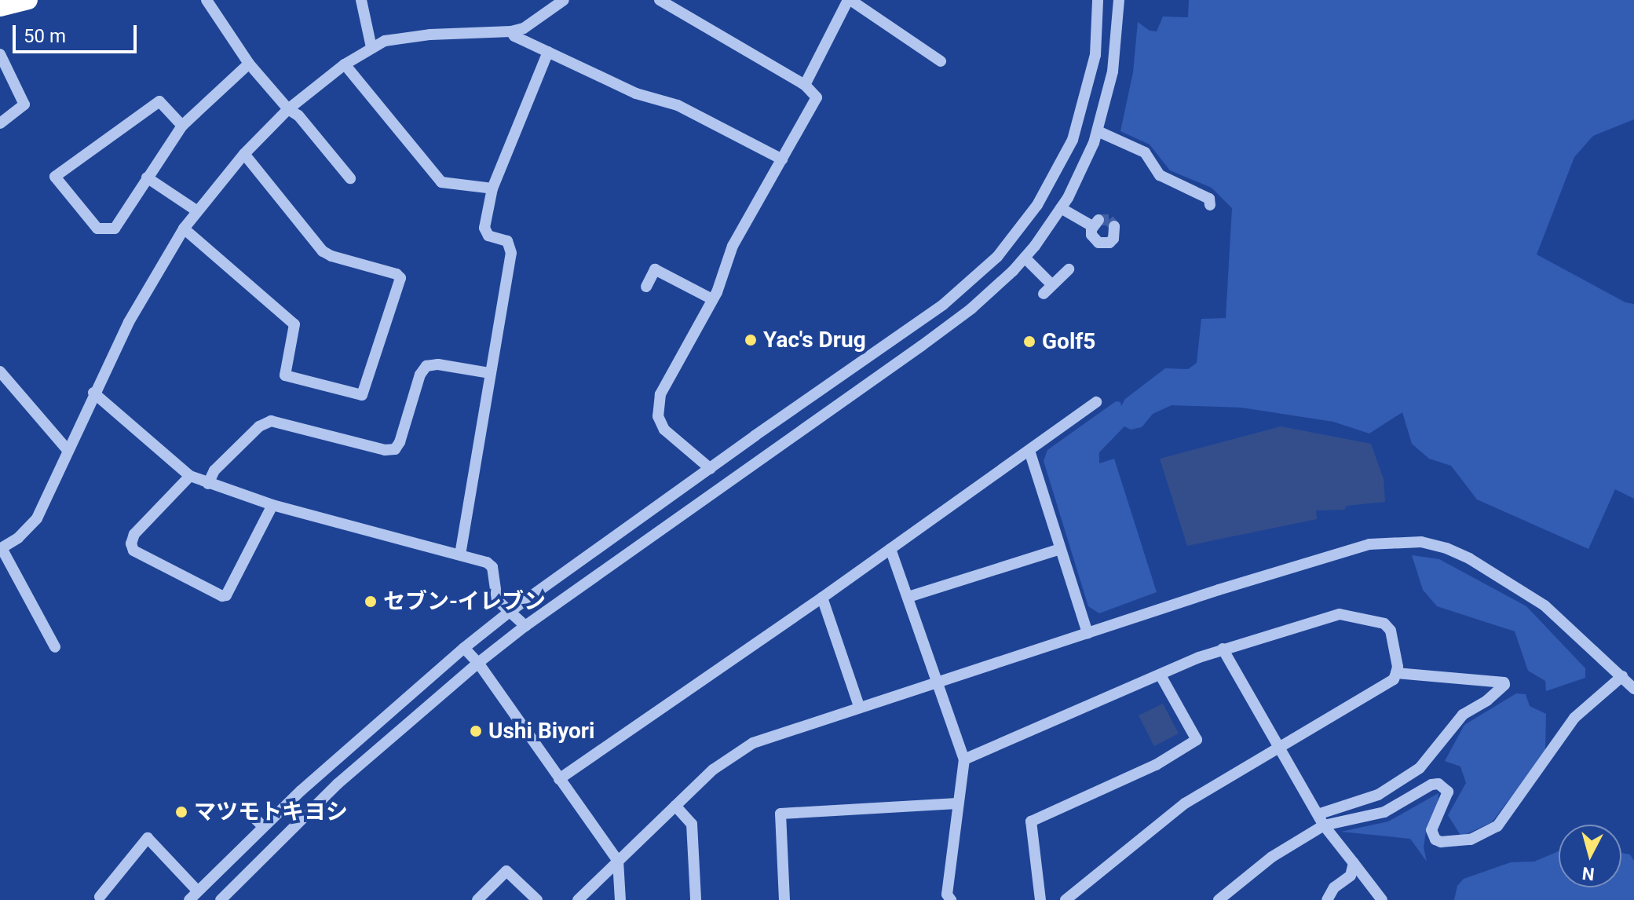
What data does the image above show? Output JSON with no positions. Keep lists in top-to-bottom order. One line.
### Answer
{"places":["Yac's Drug","Golf5","セブン-イレブン","Ushi Biyori","マツモトキヨシ"],"scale_bar":"50 m","north":"bottom"}
